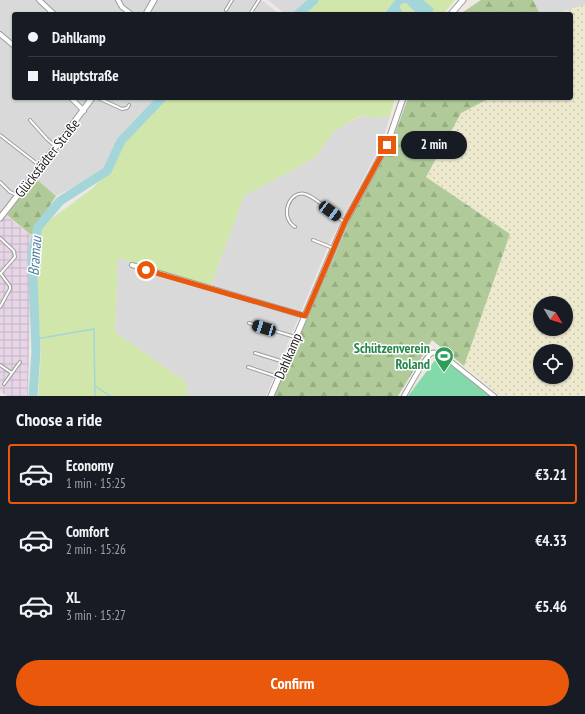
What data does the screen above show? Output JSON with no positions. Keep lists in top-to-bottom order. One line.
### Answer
{"streets":{"street":["Glückstädter Straße","Dahlkamp"]},"water":["Bramau"],"places":{"sports":["Schützenverein Roland"]},"north":"bottom right","page":{"banner":["Dahlkamp","Hauptstraße"],"bubble":"2 min","heading":"Choose a ride","list":[{"name":"Economy","note":"1 min · 15:25","value":"€3.21"},{"name":"Comfort","note":"2 min · 15:26","value":"€4.33"},{"name":"XL","note":"3 min · 15:27","value":"€5.46"}],"buttons":"Confirm"}}
